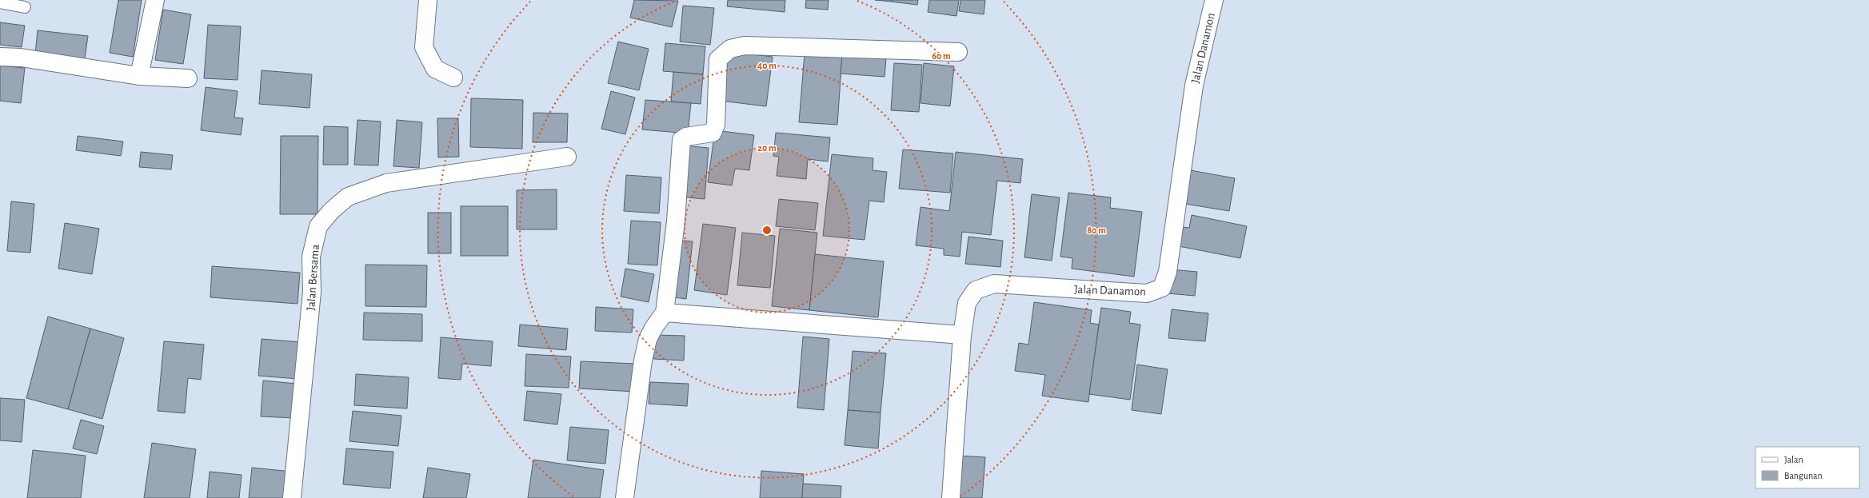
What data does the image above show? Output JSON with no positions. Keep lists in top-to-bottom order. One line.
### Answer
{"streets":{"street":["Jalan Danamon","Jalan Bersama"]},"legend":["Jalan","Bangunan"],"rings":["60 m","40 m","20 m","80 m"]}
